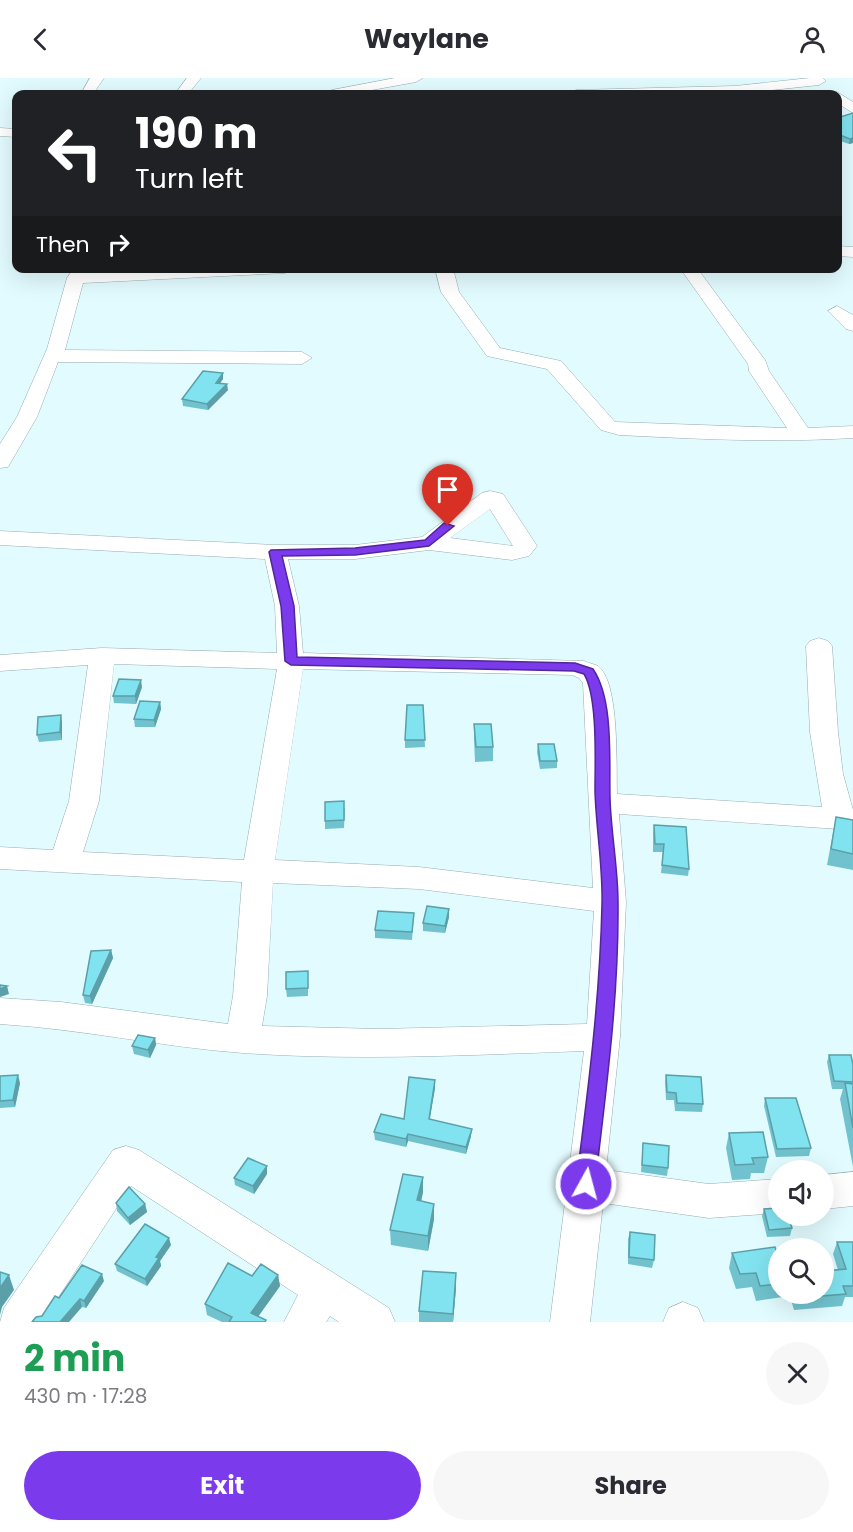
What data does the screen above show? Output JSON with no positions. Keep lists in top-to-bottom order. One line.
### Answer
{"page":{"header":"Waylane","turn":["190 m","Turn left"],"then":"Then","heading":["2 min","430 m · 17:28"],"buttons":["Exit","Share"]}}
